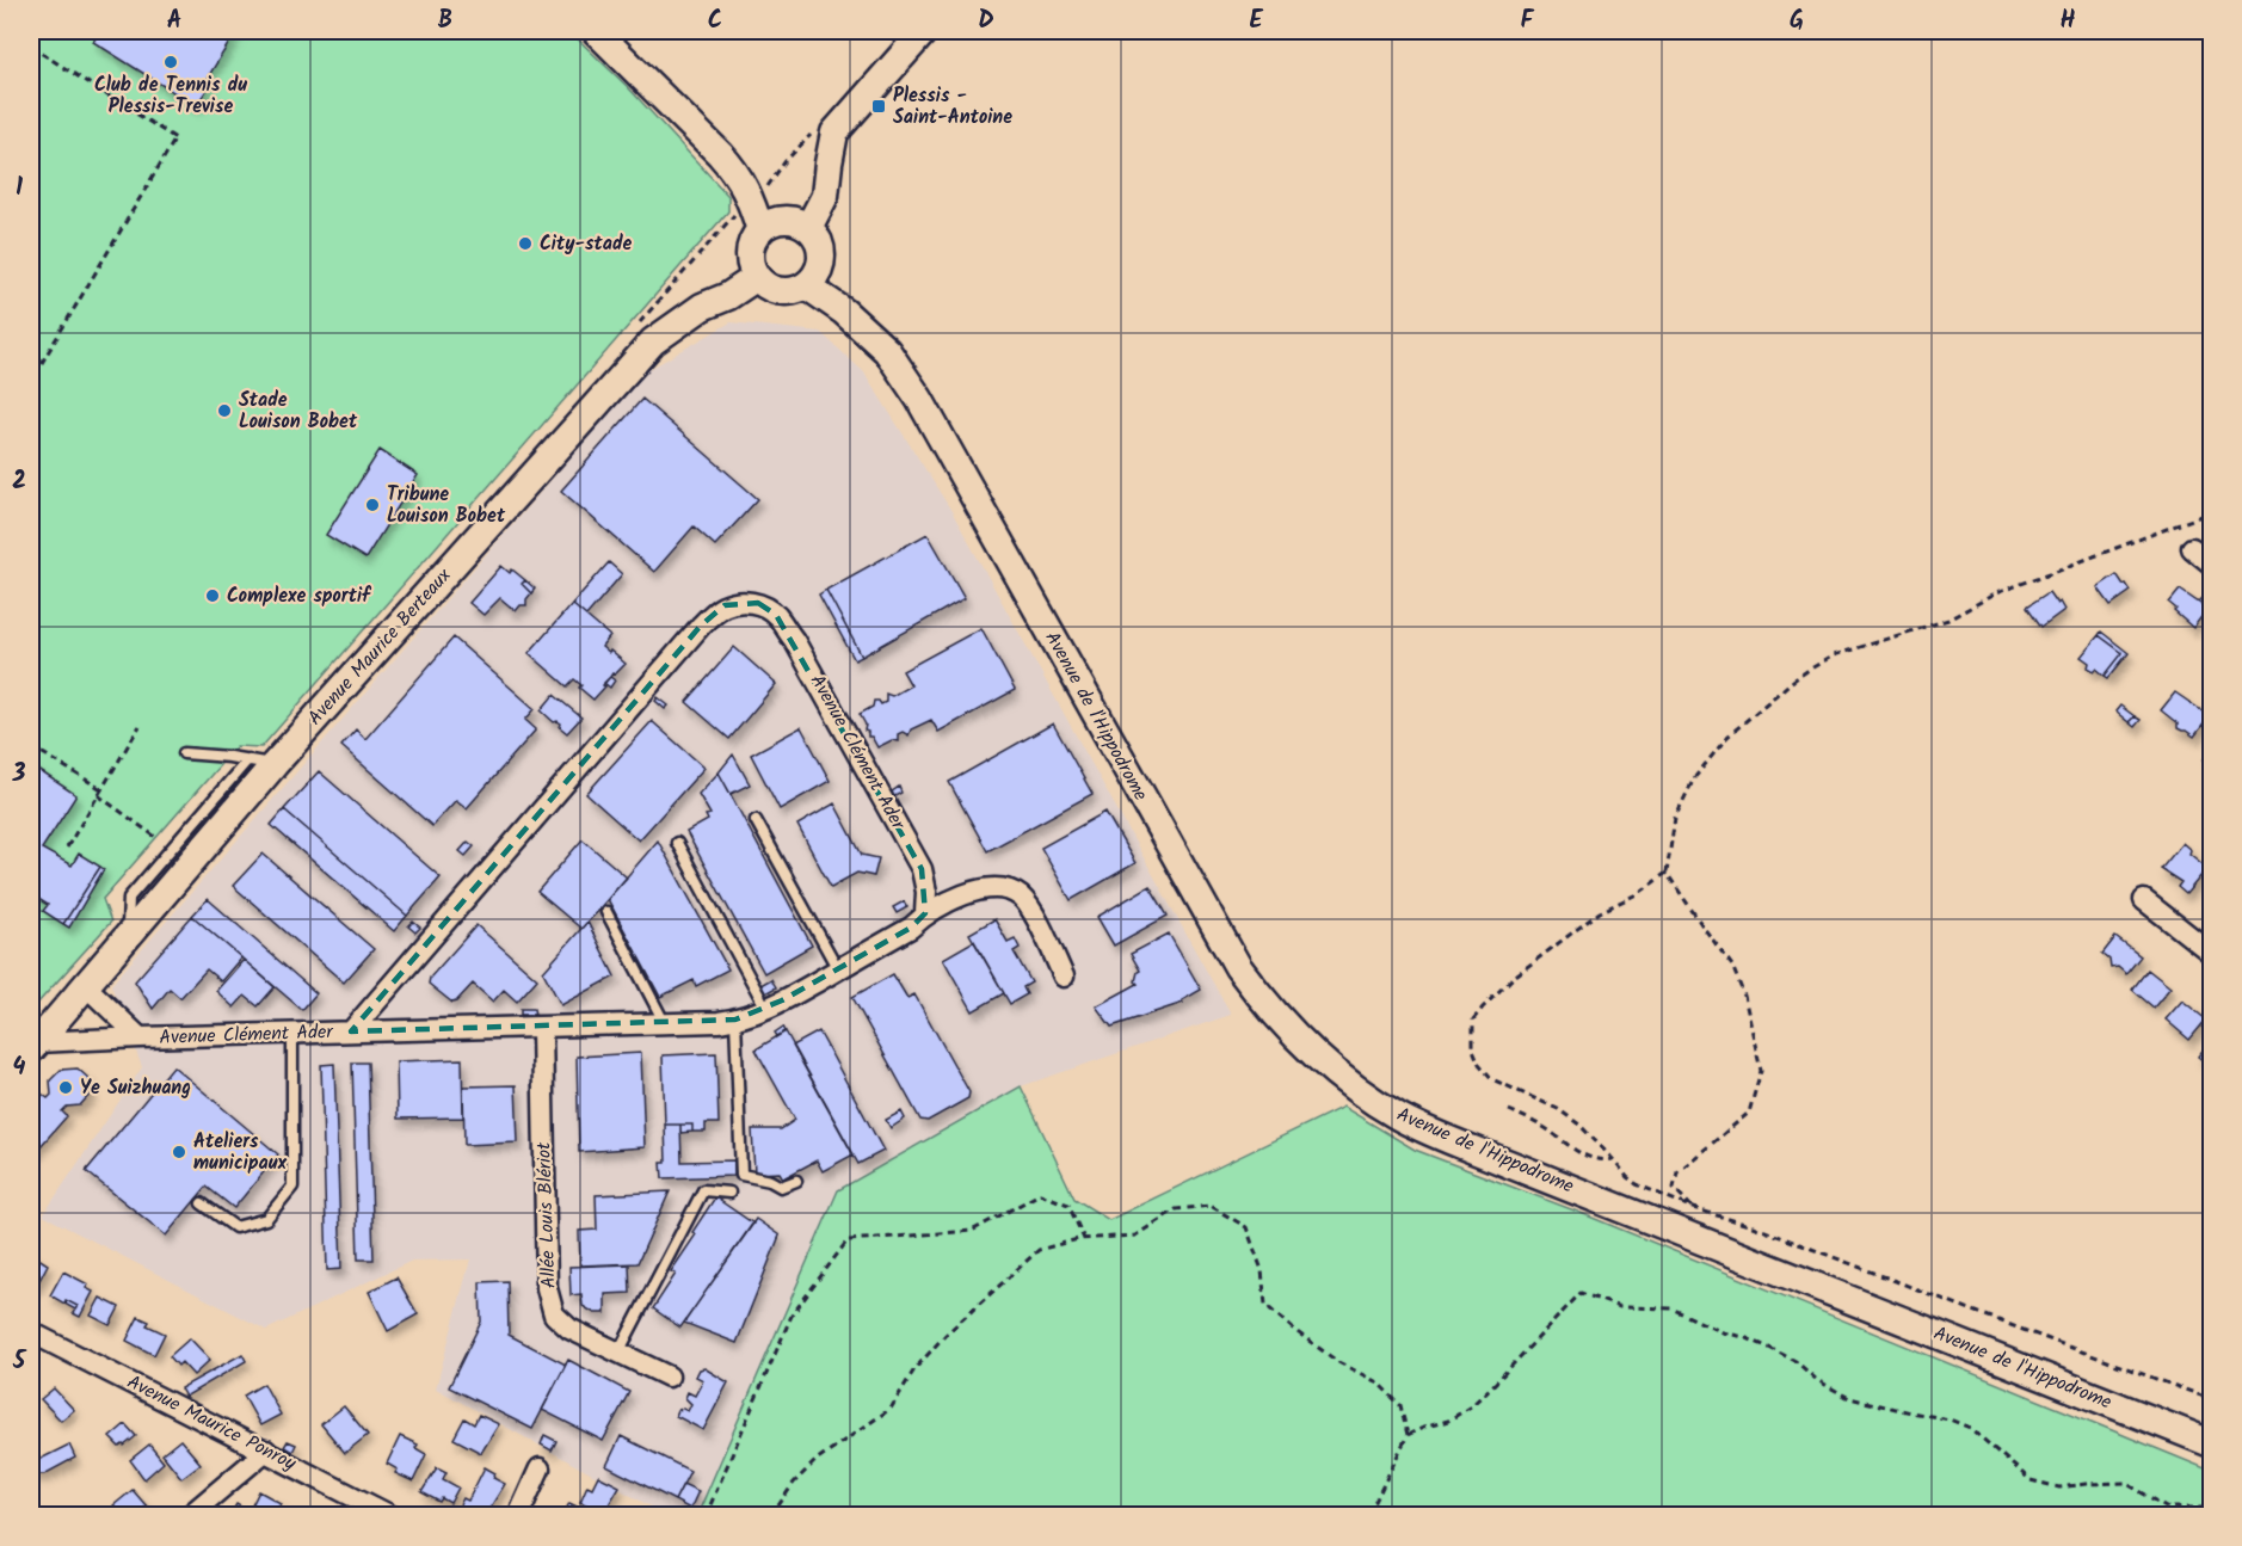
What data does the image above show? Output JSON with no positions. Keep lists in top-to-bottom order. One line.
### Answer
{"streets":{"main road":["Avenue Maurice Berteaux","Avenue de l'Hippodrome"],"street":["Avenue Clément Ader","Allée Louis Blériot","Avenue Maurice Ponroy"]},"crossings":[["Avenue Maurice Berteaux","Avenue de l'Hippodrome"],["Avenue Maurice Berteaux","Avenue Clément Ader"],["Avenue Clément Ader","Allée Louis Blériot"]],"places":{"other":["Club de Tennis du Plessis-Trevise","City-stade","Stade Louison Bobet","Tribune Louison Bobet","Complexe sportif","Ye Suizhuang","Ateliers municipaux"],"transit":["Plessis - Saint-Antoine"]},"grid":{"columns":["A","B","C","D","E","F","G","H"],"rows":["1","2","3","4","5"]}}
